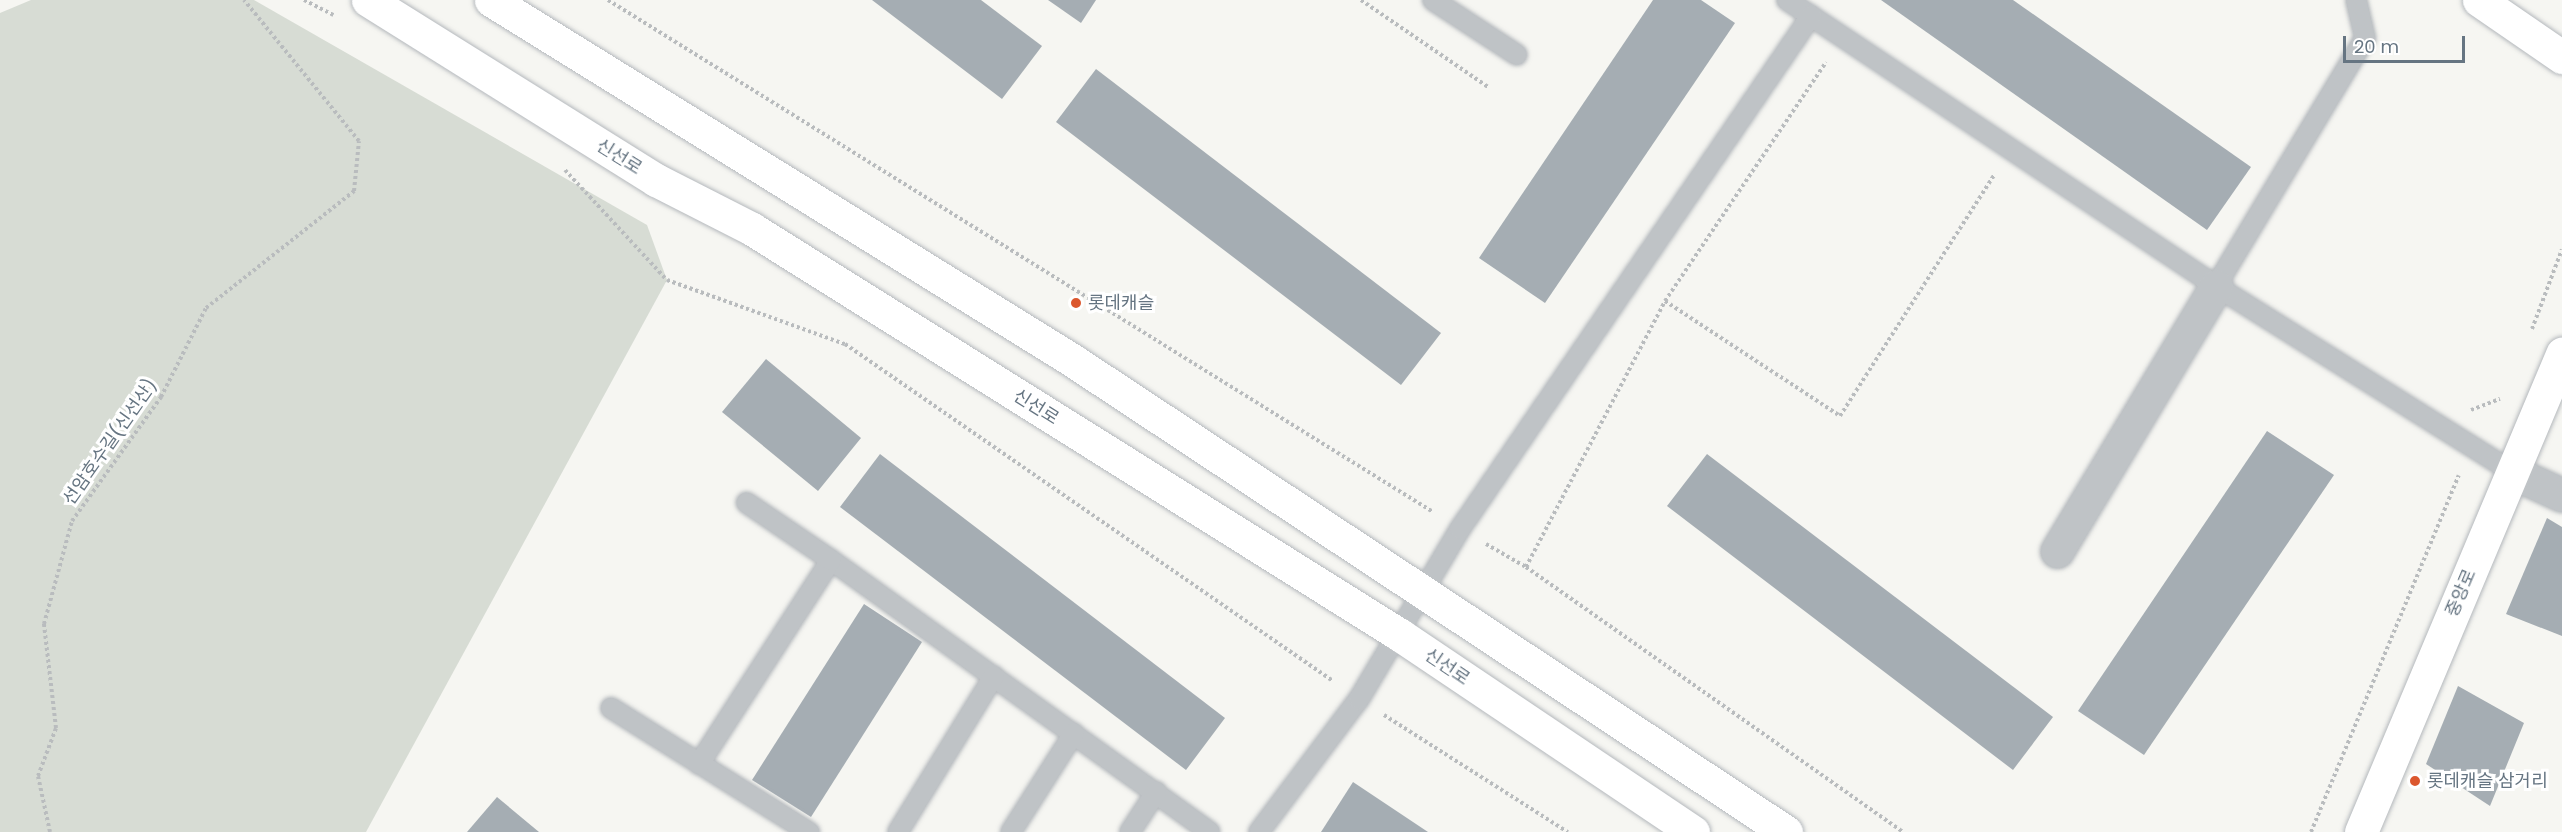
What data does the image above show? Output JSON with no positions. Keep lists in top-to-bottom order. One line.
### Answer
{"streets":{"main road":["신선로","중앙로"],"path":["선암호수길(신선산)"]},"places":["롯데캐슬","롯데캐슬 삼거리"],"scale_bar":"20 m"}
